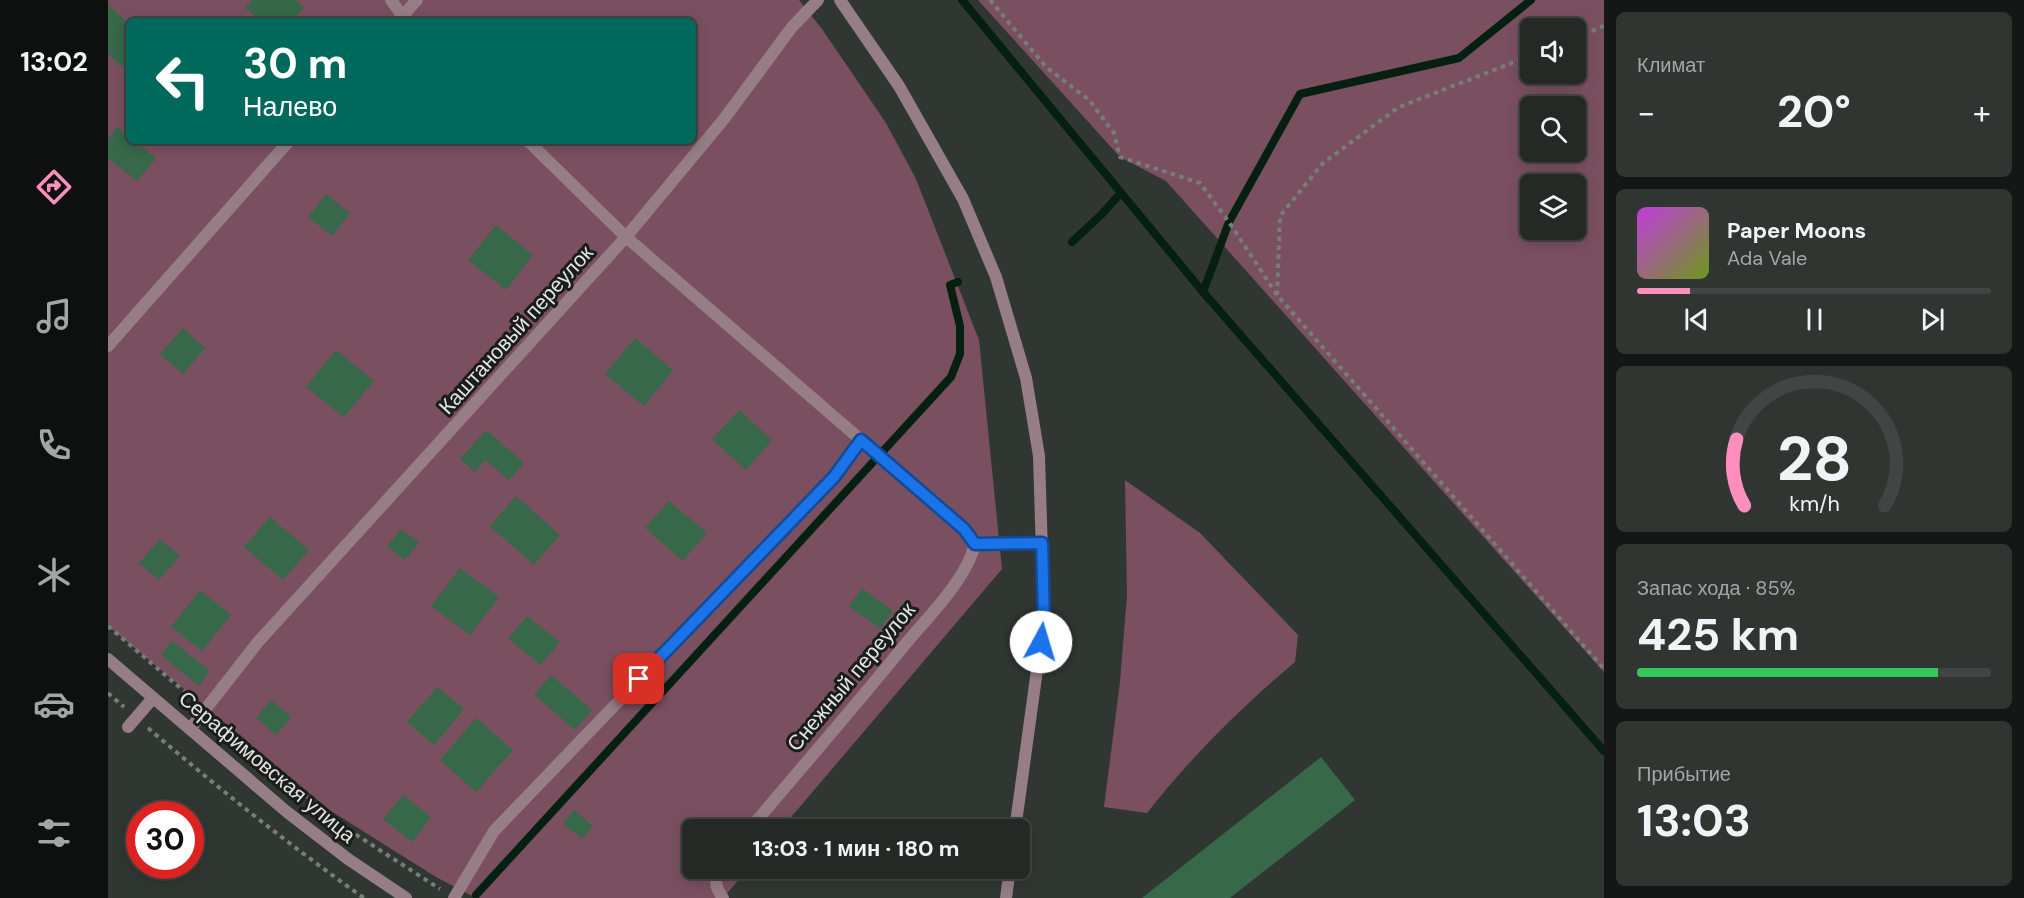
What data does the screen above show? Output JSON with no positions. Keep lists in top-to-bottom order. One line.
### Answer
{"streets":{"street":["Каштановый переулок","Снежный переулок","Серафимовская улица"]},"crossings":[["Каштановый переулок","Серафимовская улица"]],"page":{"tabs":"13:02","tile":["Климат",["Запас хода · 85%","425 km"],["Прибытие","13:03"]],"turn":["30 m","Налево"],"heat":["−","20°","+"],"song":["Paper Moons","Ada Vale"],"limit":"30","trip":"13:03 · 1 мин · 180 m","gauge":["28","km/h"]}}
